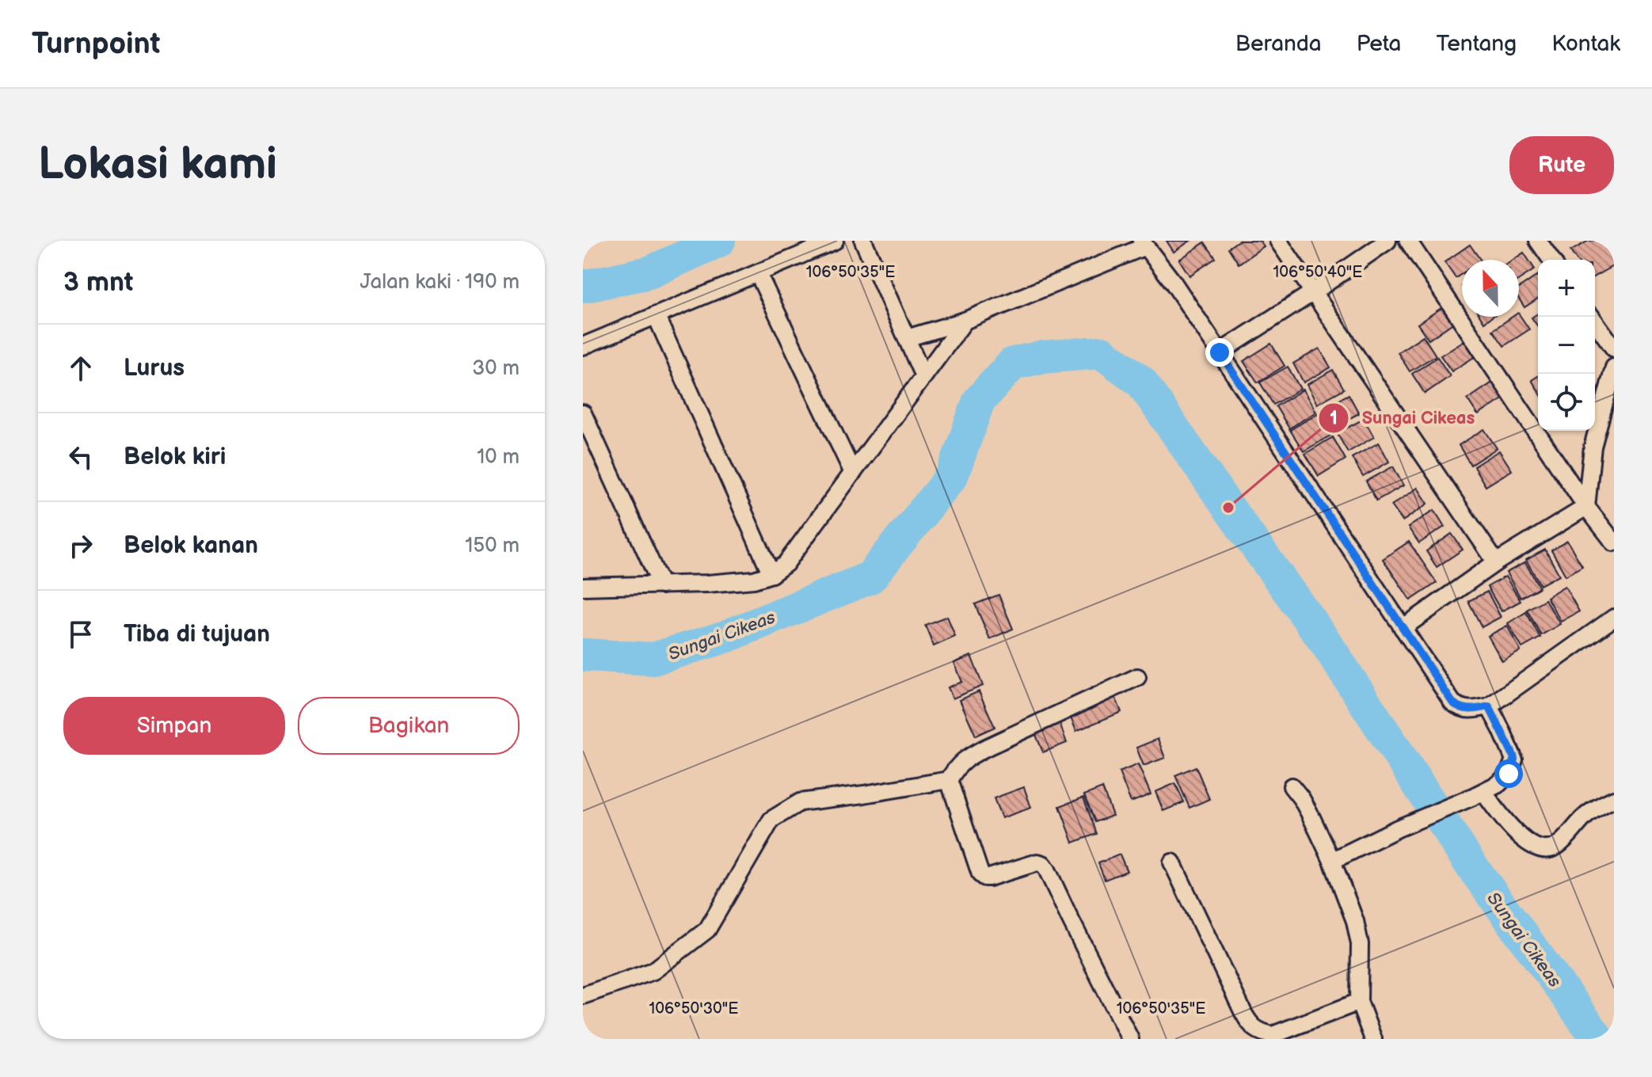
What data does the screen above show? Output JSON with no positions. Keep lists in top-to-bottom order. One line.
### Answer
{"water":["Sungai Cikeas"],"places":["Sungai Cikeas"],"north":"top","page":{"header":"Turnpoint","nav":["Beranda","Peta","Tentang","Kontak"],"buttons":["Rute",["Simpan","Bagikan"]],"title":"Lokasi kami","heading":["3 mnt","Jalan kaki · 190 m"],"map_buttons":["+","−"],"list":[["Lurus","30 m"],["Belok kiri","10 m"],["Belok kanan","150 m"],"Tiba di tujuan"]},"coordinates":["106°50'35\"E","106°50'40\"E","106°50'30\"E"]}
